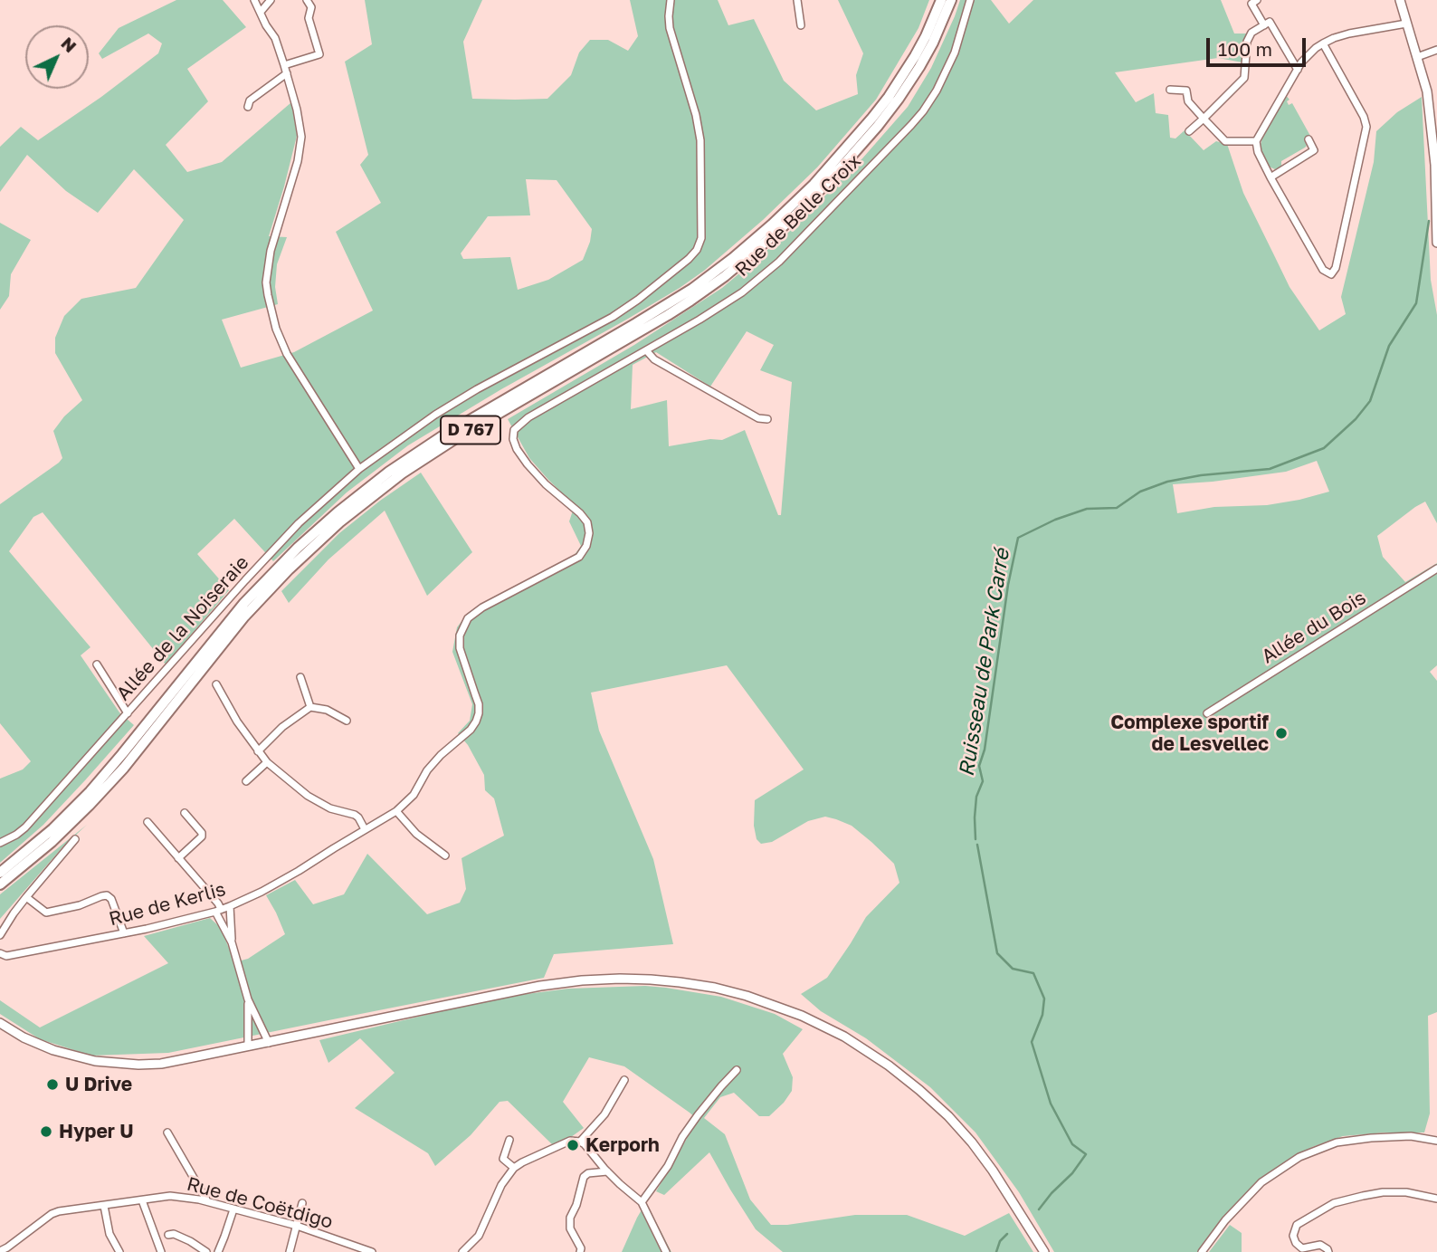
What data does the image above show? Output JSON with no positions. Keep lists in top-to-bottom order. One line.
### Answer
{"streets":{"highway":["D 767"],"street":["Rue de Belle Croix","Allée du Bois","Allée de la Noiseraie","Rue de Kerlis","Rue de Coëtdigo"]},"crossings":[["Rue de Belle Croix","Rue de Kerlis"]],"water":["Ruisseau de Park Carré"],"places":["Complexe sportif de Lesvellec","U Drive","Hyper U","Kerporh"],"scale_bar":"100 m","north":"top right"}
